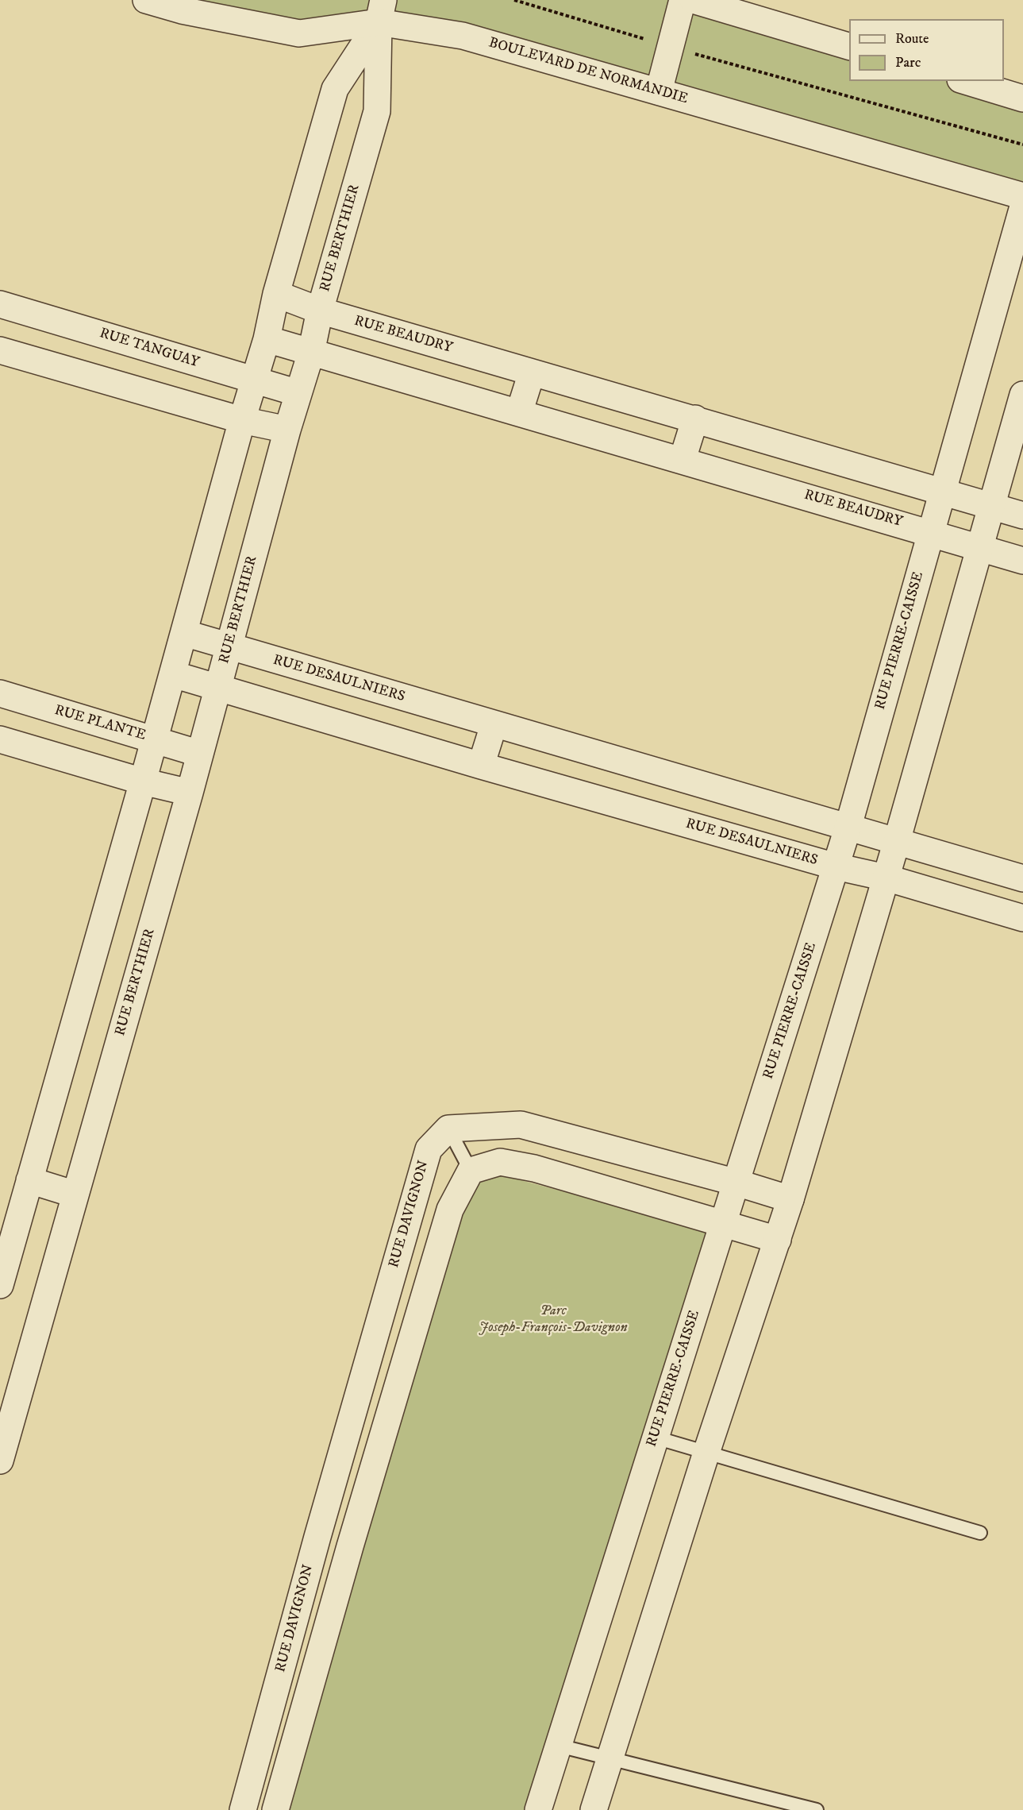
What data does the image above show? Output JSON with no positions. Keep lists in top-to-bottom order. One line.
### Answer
{"streets":{"street":["BOULEVARD DE NORMANDIE","RUE BERTHIER","RUE BEAUDRY","RUE TANGUAY","RUE PIERRE-CAISSE","RUE DESAULNIERS","RUE PLANTE","RUE DAVIGNON"]},"crossings":[["BOULEVARD DE NORMANDIE","RUE BERTHIER"],["RUE BERTHIER","RUE BEAUDRY"],["RUE BERTHIER","RUE TANGUAY"],["RUE BERTHIER","RUE DESAULNIERS"],["RUE BERTHIER","RUE PLANTE"],["RUE BEAUDRY","RUE PIERRE-CAISSE"],["RUE PIERRE-CAISSE","RUE DESAULNIERS"]],"parks":["Parc Joseph-François-Davignon"],"legend":["Route","Parc"]}
